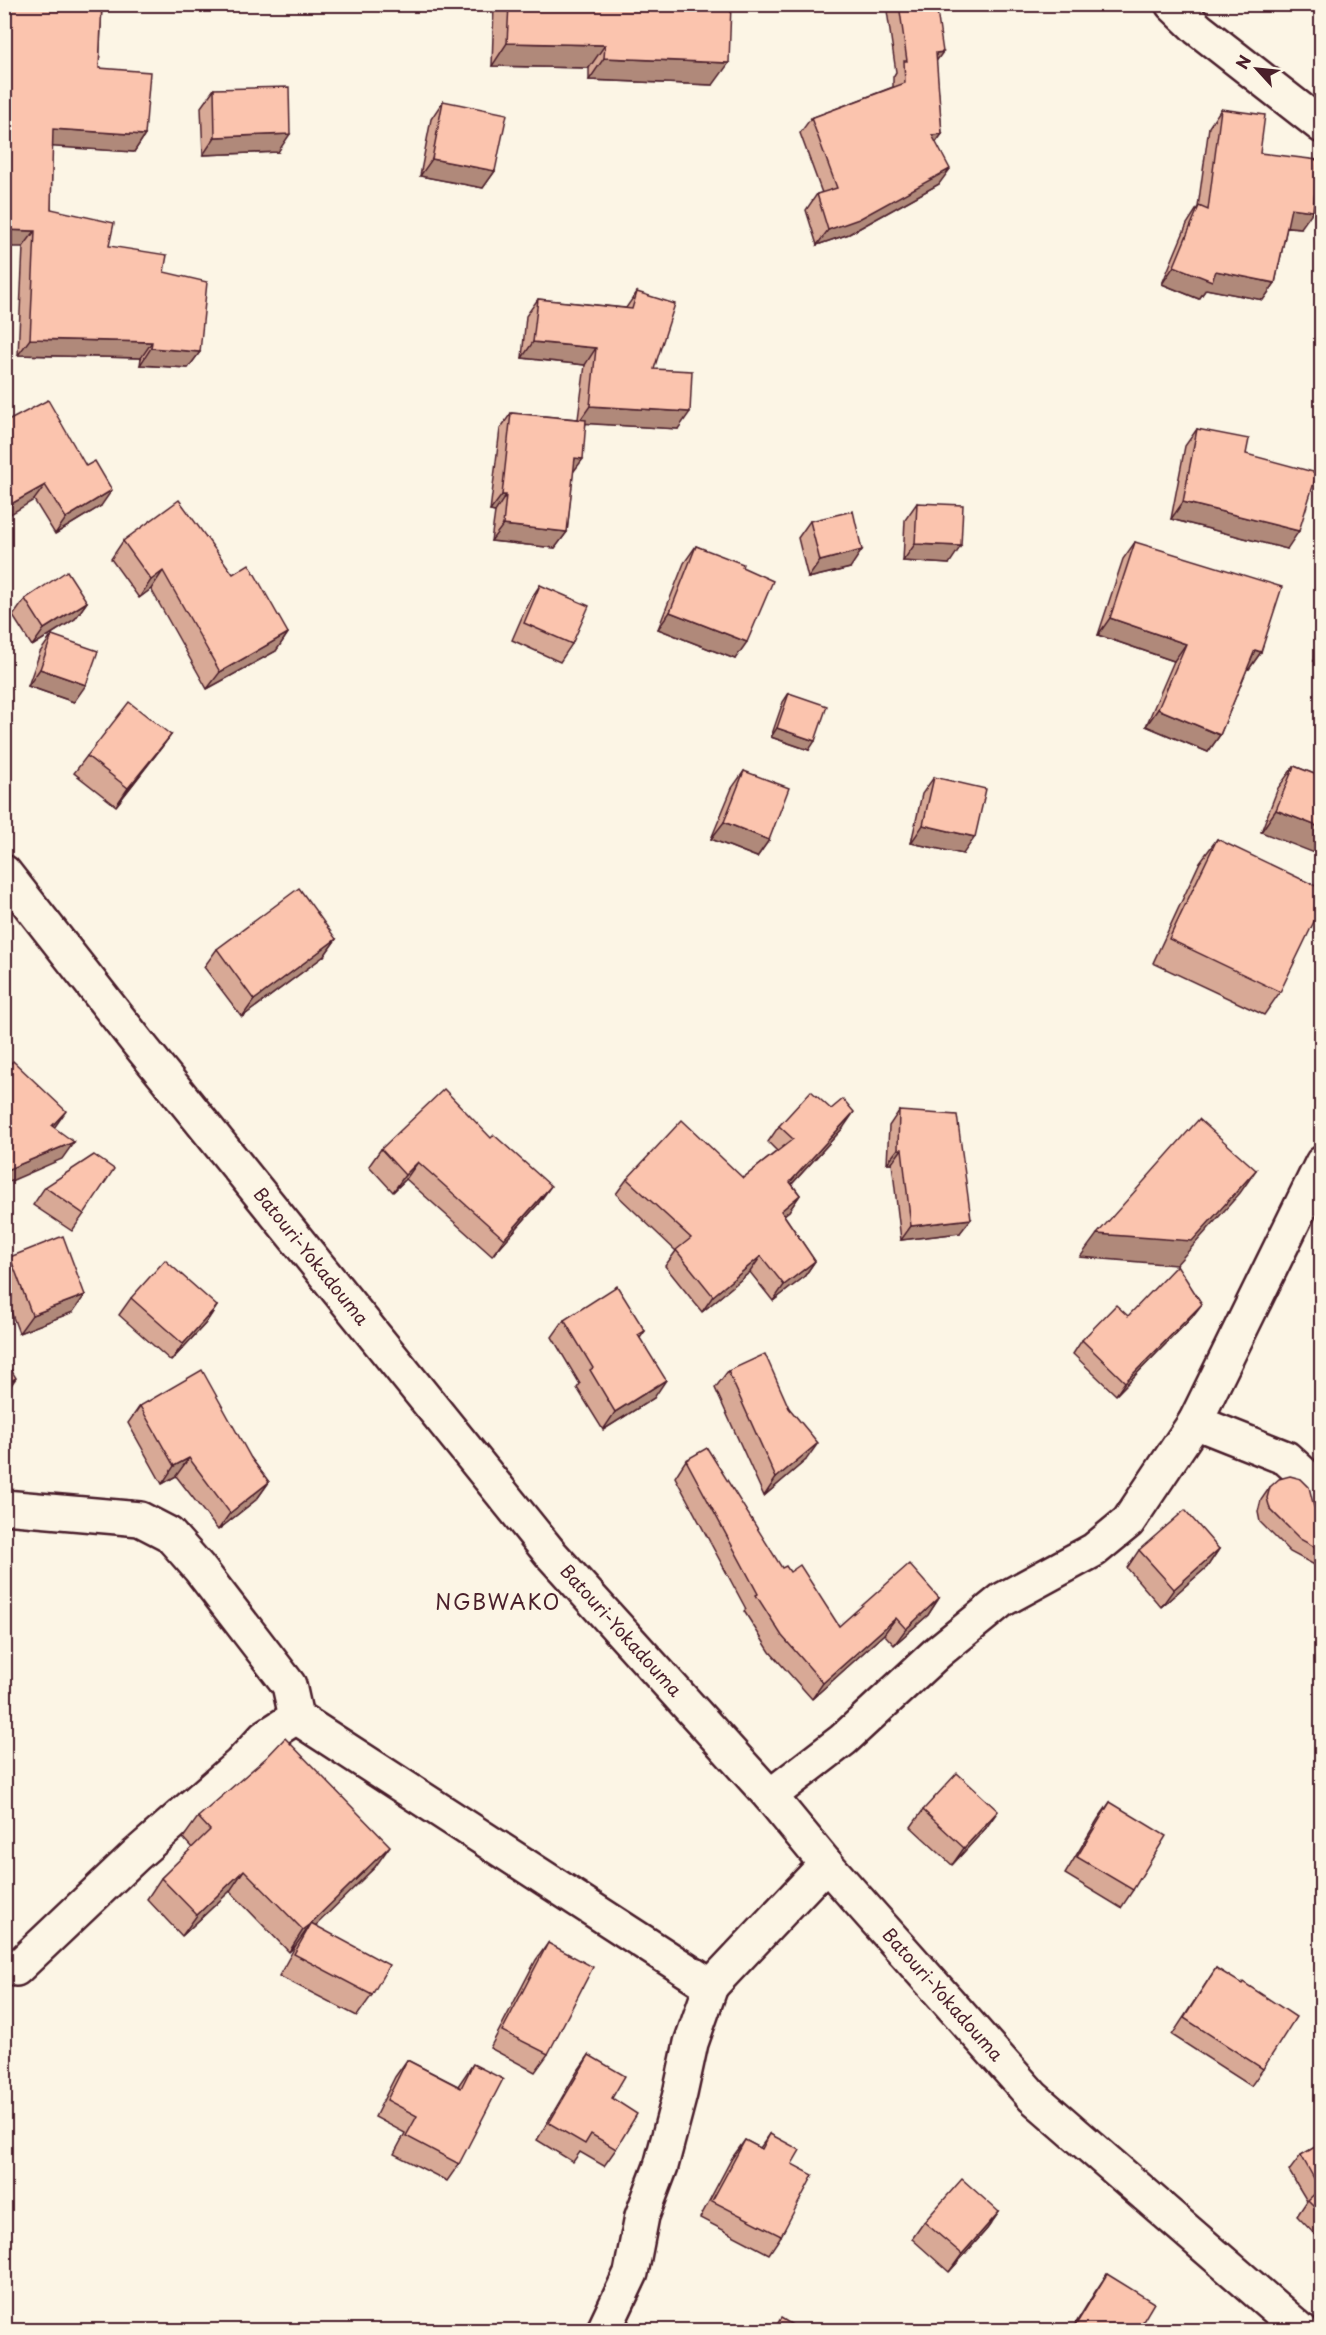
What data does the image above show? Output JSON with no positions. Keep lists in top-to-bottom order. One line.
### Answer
{"streets":{"main road":["Batouri-Yokadouma"]},"districts":["NGBWAKO"],"north":"top left"}
